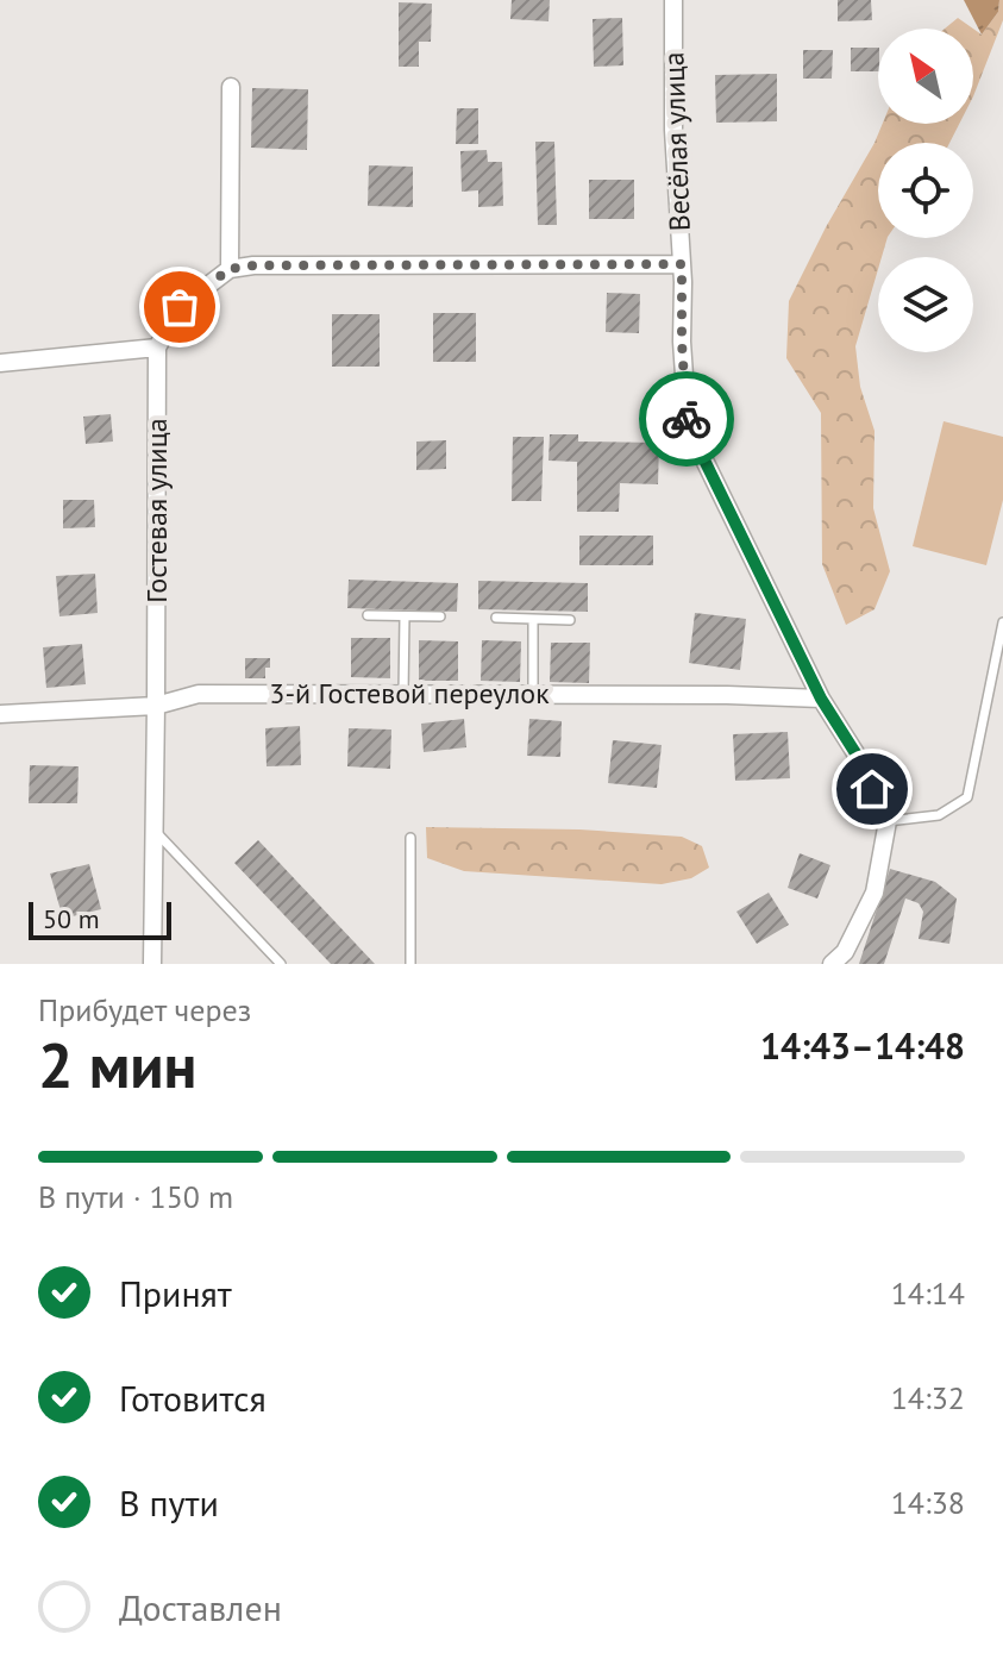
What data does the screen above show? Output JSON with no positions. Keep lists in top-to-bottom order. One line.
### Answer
{"streets":{"street":["Весёлая улица","Гостевая улица","3-й Гостевой переулок"]},"crossings":[["Весёлая улица","3-й Гостевой переулок"],["Гостевая улица","3-й Гостевой переулок"]],"scale_bar":"50 m","north":"top left","page":{"scale":"50 m","heading":["2 мин","Прибудет через","14:43–14:48"],"bar":"В пути · 150 m","list":[["Принят","14:14"],["Готовится","14:32"],["В пути","14:38"],"Доставлен"]}}
